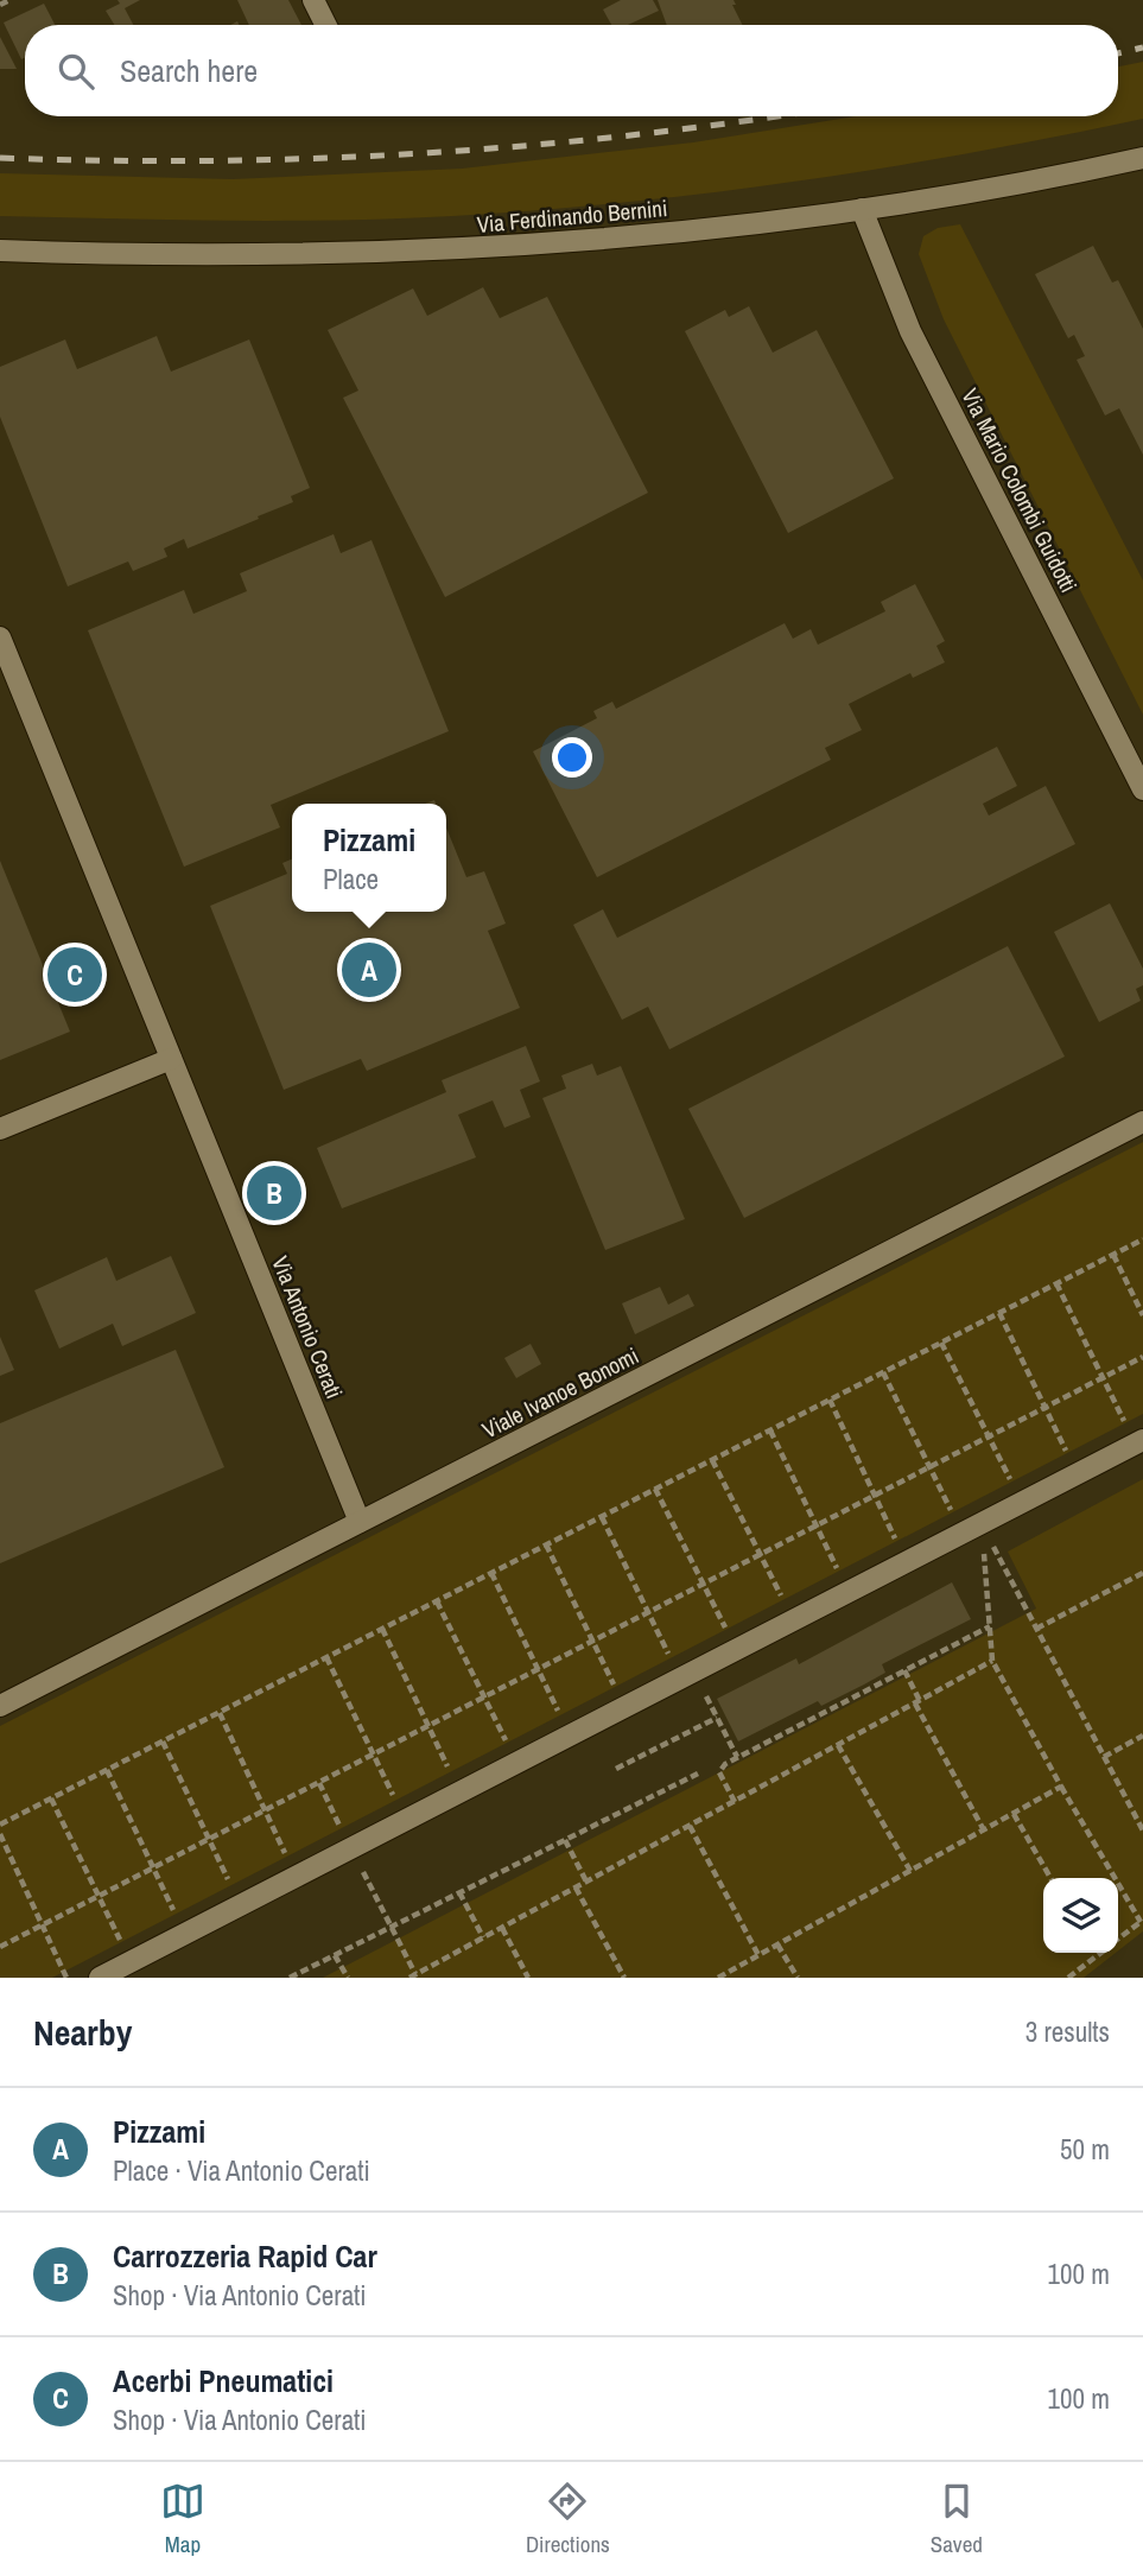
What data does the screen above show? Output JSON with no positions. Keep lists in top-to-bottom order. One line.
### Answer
{"streets":{"street":["Via Ferdinando Bernini","Via Mario Colombi Guidotti","Via Antonio Cerati","Viale Ivanoe Bonomi"]},"crossings":[["Via Ferdinando Bernini","Via Mario Colombi Guidotti"],["Via Antonio Cerati","Viale Ivanoe Bonomi"]],"page":{"search":"Search here","popup":["Pizzami","Place"],"pins":["A","C","B"],"heading":["Nearby","3 results"],"list":[{"mark":"A","name":"Pizzami","note":"Place · Via Antonio Cerati","value":"50 m"},{"mark":"B","name":"Carrozzeria Rapid Car","note":"Shop · Via Antonio Cerati","value":"100 m"},{"mark":"C","name":"Acerbi Pneumatici","note":"Shop · Via Antonio Cerati","value":"100 m"}],"nav":["Map","Directions","Saved"]}}
